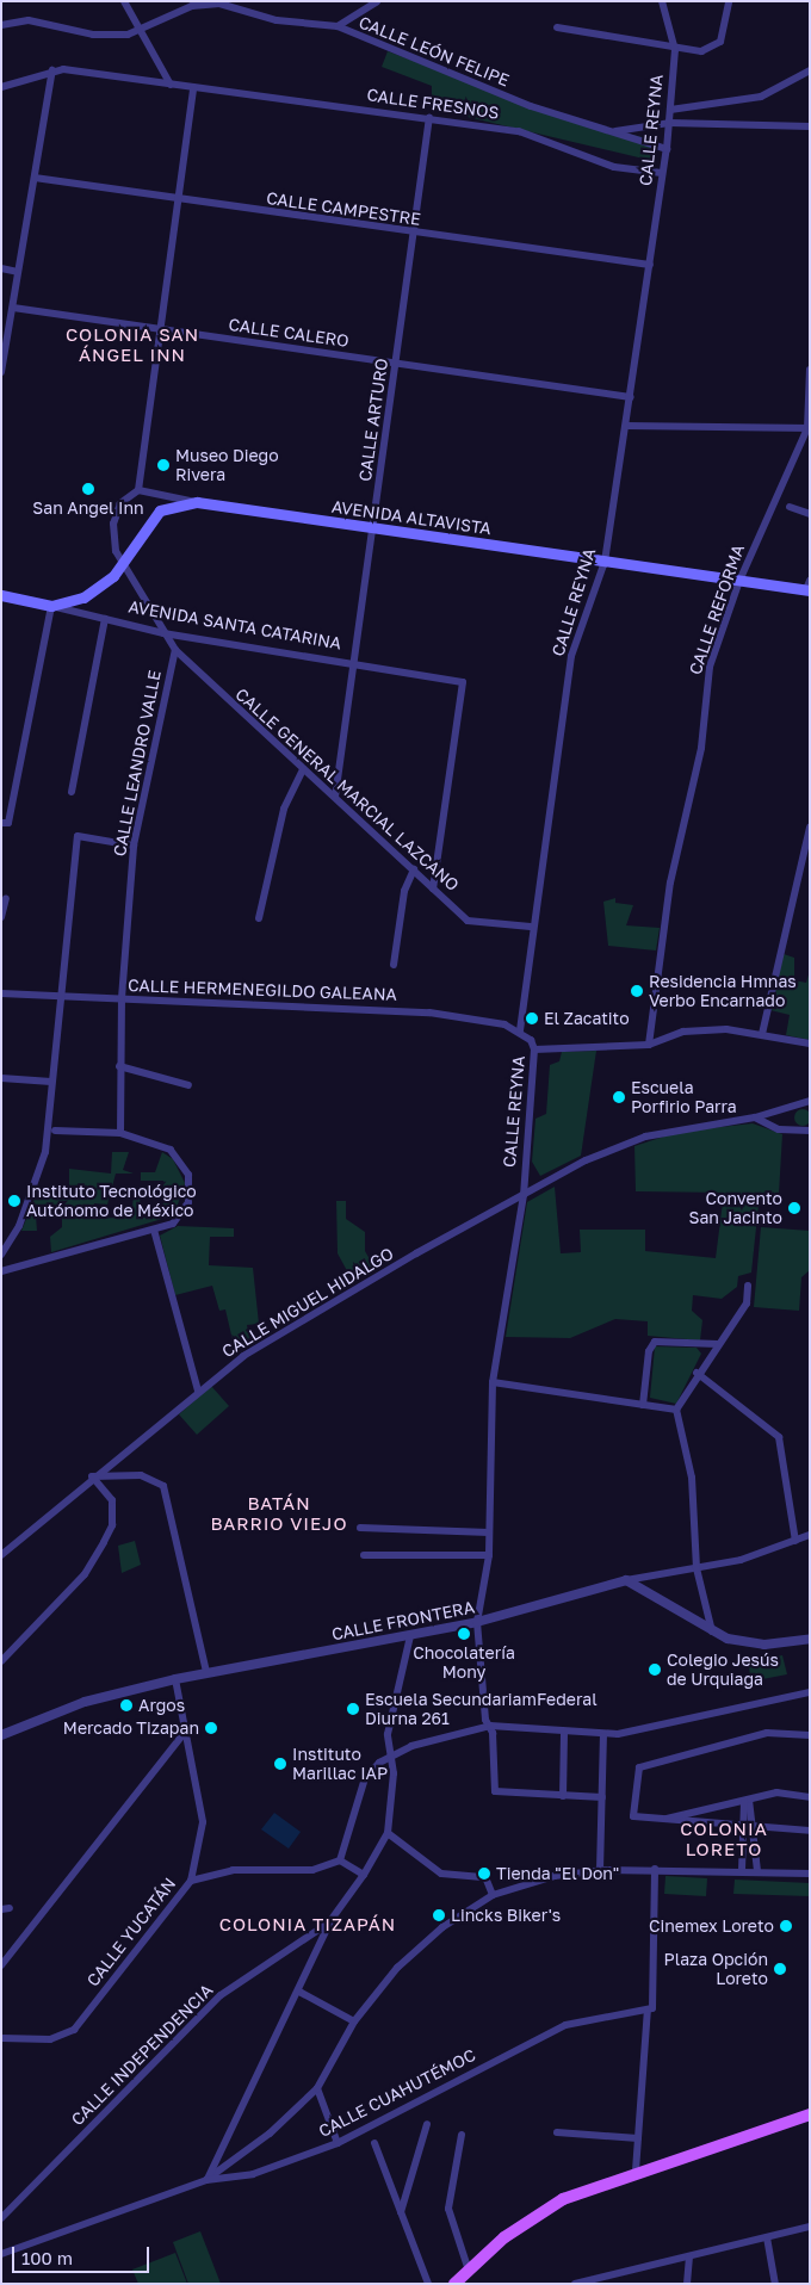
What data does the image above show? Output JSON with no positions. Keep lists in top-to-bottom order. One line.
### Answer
{"streets":{"main road":["AVENIDA ALTAVISTA","AVENIDA SANTA CATARINA"],"street":["CALLE LEÓN FELIPE","CALLE FRESNOS","CALLE REYNA","CALLE CAMPESTRE","CALLE CALERO","CALLE ARTURO","CALLE REFORMA","CALLE LEANDRO VALLE","CALLE GENERAL MARCIAL LAZCANO","CALLE HERMENEGILDO GALEANA","CALLE MIGUEL HIDALGO","CALLE FRONTERA","CALLE YUCATÁN","CALLE INDEPENDENCIA","CALLE CUAHUTÉMOC"]},"crossings":[["CALLE LEÓN FELIPE","CALLE REYNA"],["CALLE FRESNOS","CALLE REYNA"],["CALLE FRESNOS","CALLE ARTURO"],["CALLE REYNA","CALLE CAMPESTRE"],["CALLE REYNA","CALLE CALERO"],["CALLE REYNA","AVENIDA ALTAVISTA"],["CALLE REYNA","CALLE GENERAL MARCIAL LAZCANO"],["CALLE REYNA","CALLE HERMENEGILDO GALEANA"],["CALLE REYNA","CALLE MIGUEL HIDALGO"],["CALLE REYNA","CALLE FRONTERA"],["CALLE CAMPESTRE","CALLE ARTURO"],["CALLE CALERO","CALLE ARTURO"],["CALLE ARTURO","AVENIDA ALTAVISTA"],["CALLE ARTURO","AVENIDA SANTA CATARINA"],["CALLE ARTURO","CALLE GENERAL MARCIAL LAZCANO"],["AVENIDA ALTAVISTA","CALLE REFORMA"],["AVENIDA ALTAVISTA","AVENIDA SANTA CATARINA"],["AVENIDA SANTA CATARINA","CALLE GENERAL MARCIAL LAZCANO"],["CALLE LEANDRO VALLE","CALLE GENERAL MARCIAL LAZCANO"],["CALLE LEANDRO VALLE","CALLE HERMENEGILDO GALEANA"]],"districts":["COLONIA SAN ÁNGEL INN","BATÁN BARRIO VIEJO","COLONIA LORETO","COLONIA TIZAPÁN"],"places":["Museo Diego Rivera","San Angel Inn","Residencia Hmnas Verbo Encarnado","El Zacatito","Escuela Porfirio Parra","Instituto Tecnológico Autónomo de México","Convento San Jacinto","Chocolatería Mony","Colegio Jesús de Urquiaga","Argos","Escuela SecundariamFederal Diurna 261","Mercado Tizapan","Instituto Marillac IAP","Tienda \"El Don\"","Lincks Biker's","Cinemex Loreto","Plaza Opción Loreto"],"scale_bar":"100 m"}
